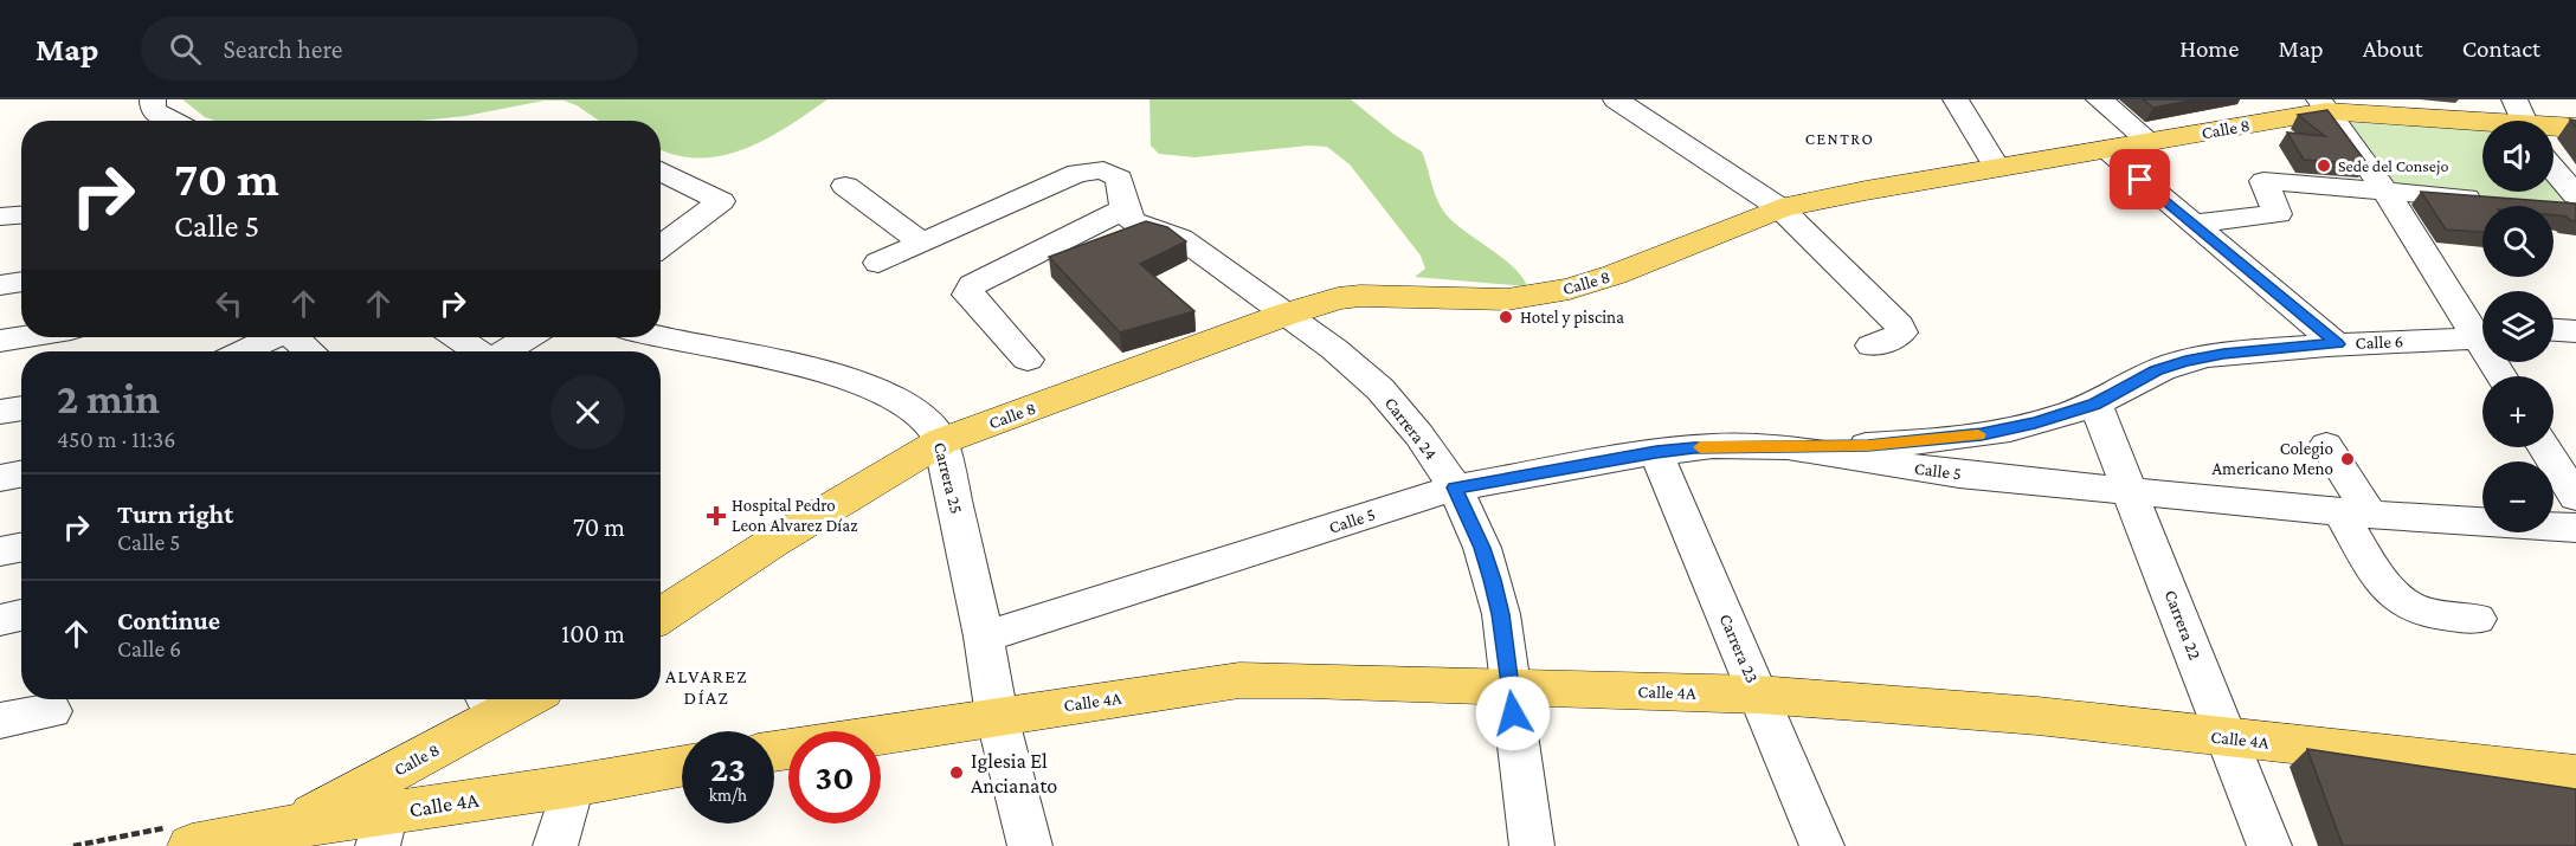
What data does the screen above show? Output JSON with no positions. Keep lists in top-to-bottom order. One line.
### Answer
{"streets":{"main road":["Calle 8","Calle 4A"],"street":["Calle 6","Carrera 24","Calle 5","Carrera 25","Carrera 22","Carrera 23"]},"crossings":[["Calle 8","Carrera 24"],["Calle 8","Carrera 25"],["Calle 8","Calle 4A"],["Calle 6","Calle 5"],["Calle 6","Carrera 22"],["Carrera 24","Calle 5"],["Carrera 24","Calle 4A"],["Calle 5","Carrera 25"],["Calle 5","Carrera 22"],["Calle 5","Carrera 23"],["Carrera 25","Calle 4A"],["Carrera 22","Calle 4A"],["Carrera 23","Calle 4A"]],"districts":["CENTRO","ALVAREZ DÍAZ"],"places":{"other":["Sede del Consejo","Hotel y piscina","Colegio Americano Meno","Iglesia El Ancianato"],"health":["Hospital Pedro Leon Alvarez Díaz"]},"page":{"header":"Map","search":"Search here","nav":["Home","Map","About","Contact"],"map_buttons":["+","−"],"turn":["70 m","Calle 5"],"heading":["2 min","450 m · 11:36"],"list":[{"name":"Turn right","note":"Calle 5","value":"70 m"},{"name":"Continue","note":"Calle 6","value":"100 m"}],"speed":"23 km/h","limit":"30"}}
